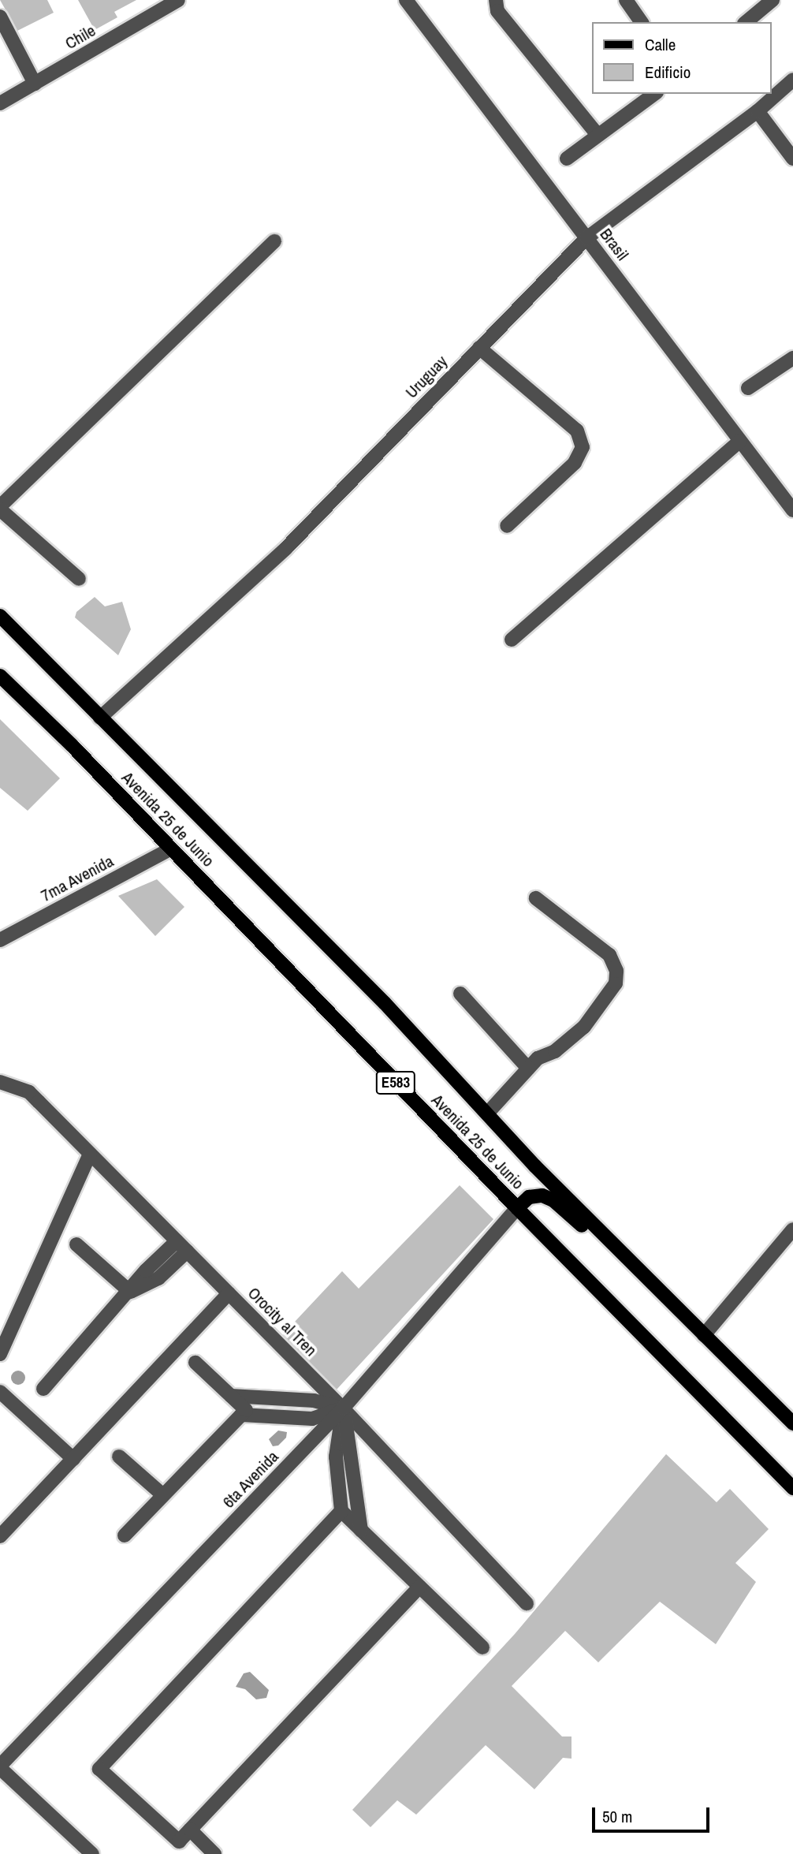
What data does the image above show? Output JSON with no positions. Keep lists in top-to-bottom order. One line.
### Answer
{"streets":{"main road":["Avenida 25 de Junio","E583"],"street":["Chile","Brasil","Uruguay","7ma Avenida","Orocity al Tren","6ta Avenida"]},"crossings":[["Brasil","Uruguay"],["Uruguay","Avenida 25 de Junio"],["Avenida 25 de Junio","7ma Avenida"],["Avenida 25 de Junio","6ta Avenida"],["Orocity al Tren","6ta Avenida"]],"legend":["Calle","Edificio"],"scale_bar":"50 m"}
